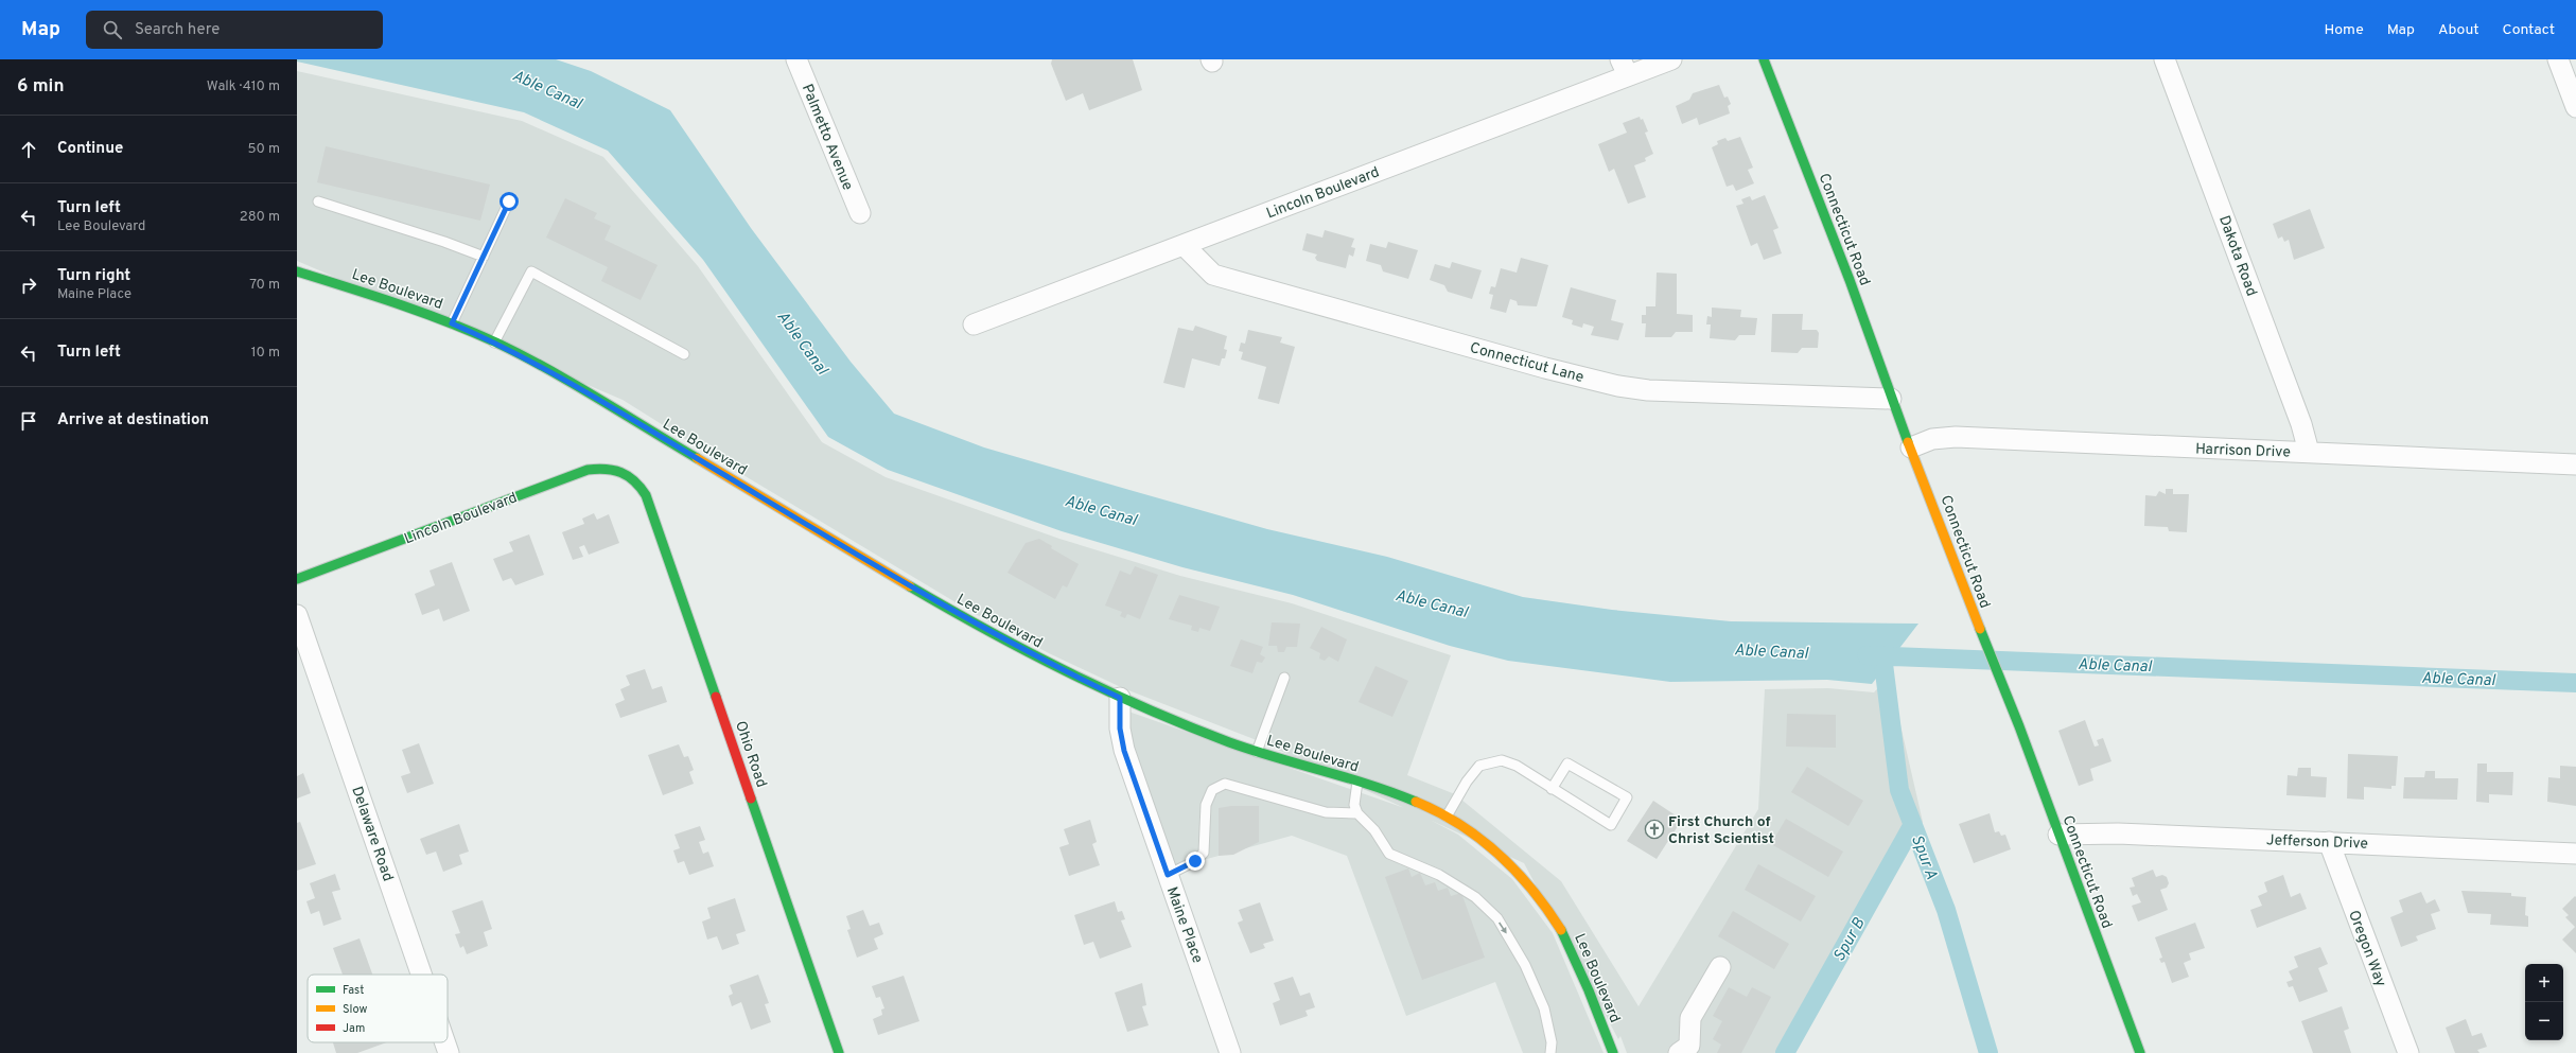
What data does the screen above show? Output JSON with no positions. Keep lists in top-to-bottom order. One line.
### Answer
{"streets":{"street":["Palmetto Avenue","Lincoln Boulevard","Connecticut Road","Dakota Road","Lee Boulevard","Connecticut Lane","Harrison Drive","Ohio Road","Delaware Road","Jefferson Drive","Maine Place","Oregon Way"]},"crossings":[["Lincoln Boulevard","Connecticut Lane"],["Lincoln Boulevard","Ohio Road"],["Connecticut Road","Connecticut Lane"],["Connecticut Road","Harrison Drive"],["Connecticut Road","Jefferson Drive"],["Dakota Road","Harrison Drive"],["Lee Boulevard","Maine Place"],["Jefferson Drive","Oregon Way"]],"water":["Able Canal","Spur A","Spur B"],"places":{"church":["First Church of Christ Scientist"]},"legend":["Fast","Slow","Jam"],"page":{"header":"Map","search":"Search here","nav":["Home","Map","About","Contact"],"heading":["6 min","Walk · 410 m"],"list":[["Continue","50 m"],["Turn left","Lee Boulevard","280 m"],["Turn right","Maine Place","70 m"],["Turn left","10 m"],"Arrive at destination"],"map_buttons":["+","−"]}}
